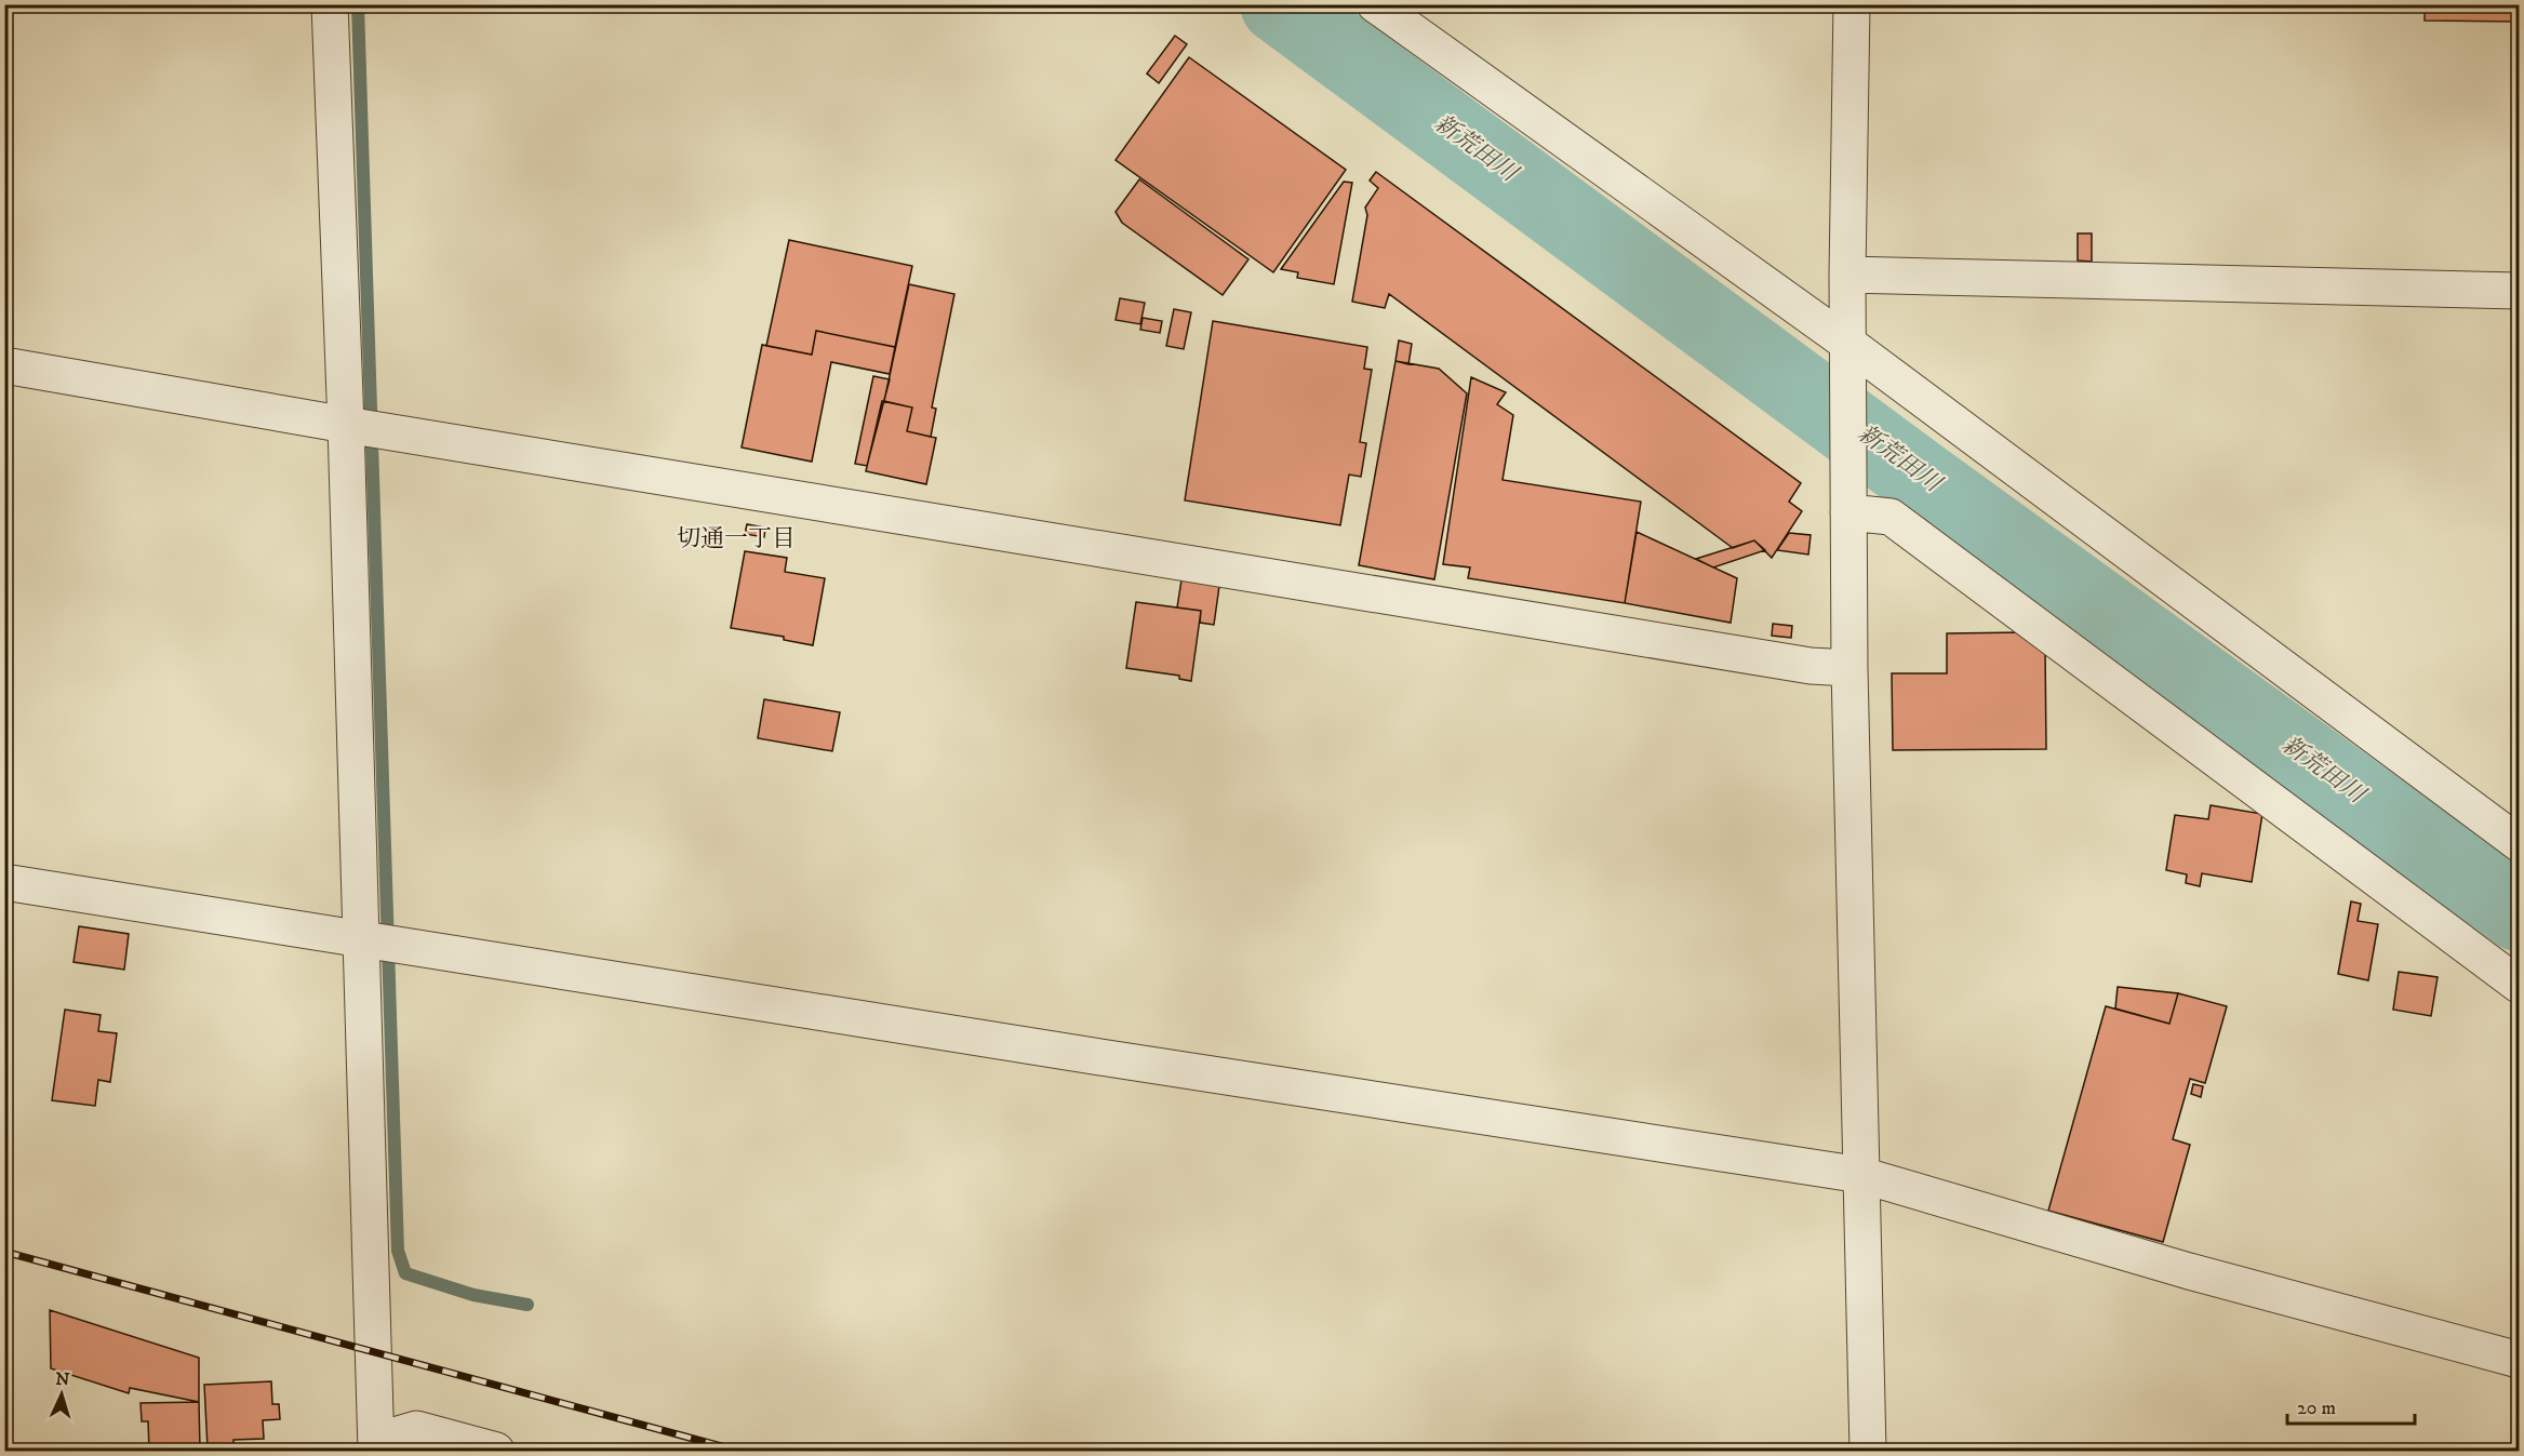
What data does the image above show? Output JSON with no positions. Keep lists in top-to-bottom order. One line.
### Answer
{"districts":["切通一丁目"],"water":["新荒田川"],"scale_bar":"20 m","north":"top"}
